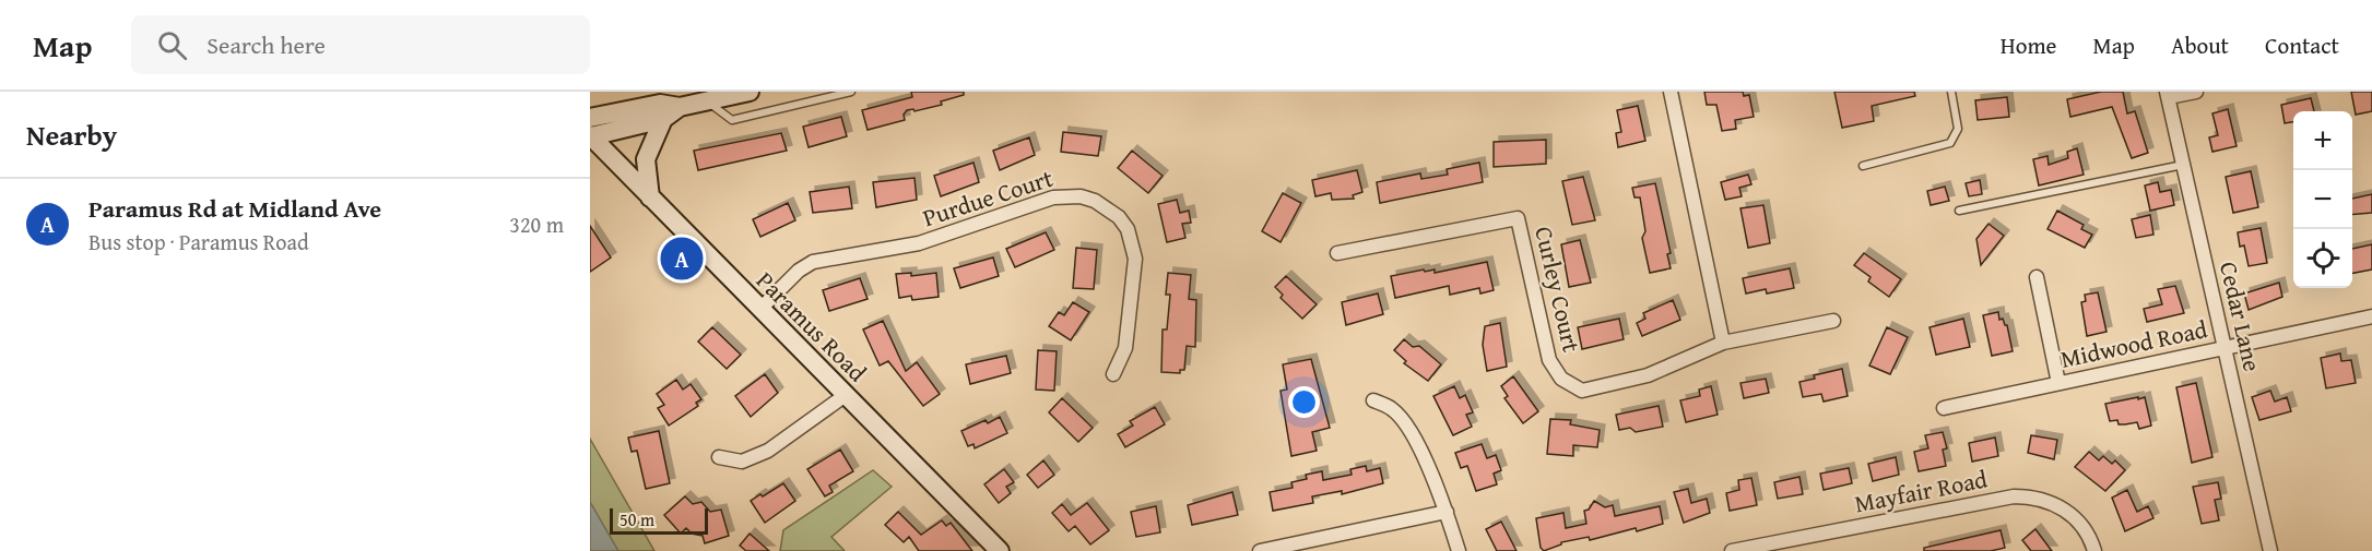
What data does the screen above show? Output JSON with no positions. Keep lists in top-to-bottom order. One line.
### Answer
{"streets":{"main road":["Paramus Road"],"street":["Purdue Court","Curley Court","Cedar Lane","Midwood Road","Mayfair Road"]},"crossings":[["Purdue Court","Paramus Road"],["Cedar Lane","Midwood Road"]],"scale_bar":"50 m","page":{"header":"Map","search":"Search here","nav":["Home","Map","About","Contact"],"heading":"Nearby","map_buttons":["+","−"],"list":[{"mark":"A","name":"Paramus Rd at Midland Ave","note":"Bus stop · Paramus Road","value":"320 m"}],"pins":"A","scale":"50 m"}}
